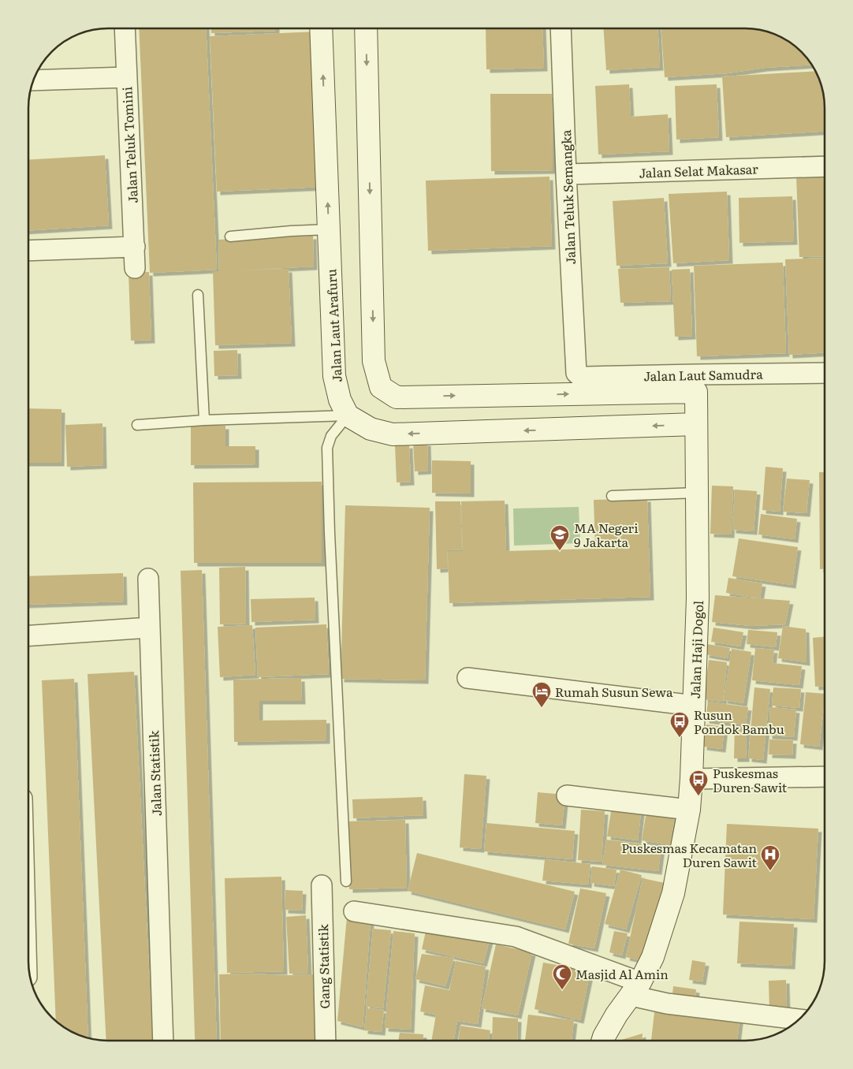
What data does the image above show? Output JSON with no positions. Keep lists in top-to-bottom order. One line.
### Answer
{"streets":{"street":["Jalan Teluk Tomini","Jalan Selat Makasar","Jalan Teluk Semangka","Jalan Laut Arafuru","Jalan Laut Samudra","Jalan Haji Dogol","Jalan Statistik","Gang Statistik"]},"crossings":[["Jalan Selat Makasar","Jalan Teluk Semangka"],["Jalan Teluk Semangka","Jalan Laut Samudra"],["Jalan Laut Samudra","Jalan Haji Dogol"]],"one_way":["Jalan Laut Arafuru"],"places":{"school or university":["MA Negeri 9 Jakarta"],"hotel":["Rumah Susun Sewa"],"bus stop":["Rusun Pondok Bambu","Puskesmas Duren Sawit"],"hospital":["Puskesmas Kecamatan Duren Sawit"],"mosque":["Masjid Al Amin"]}}
